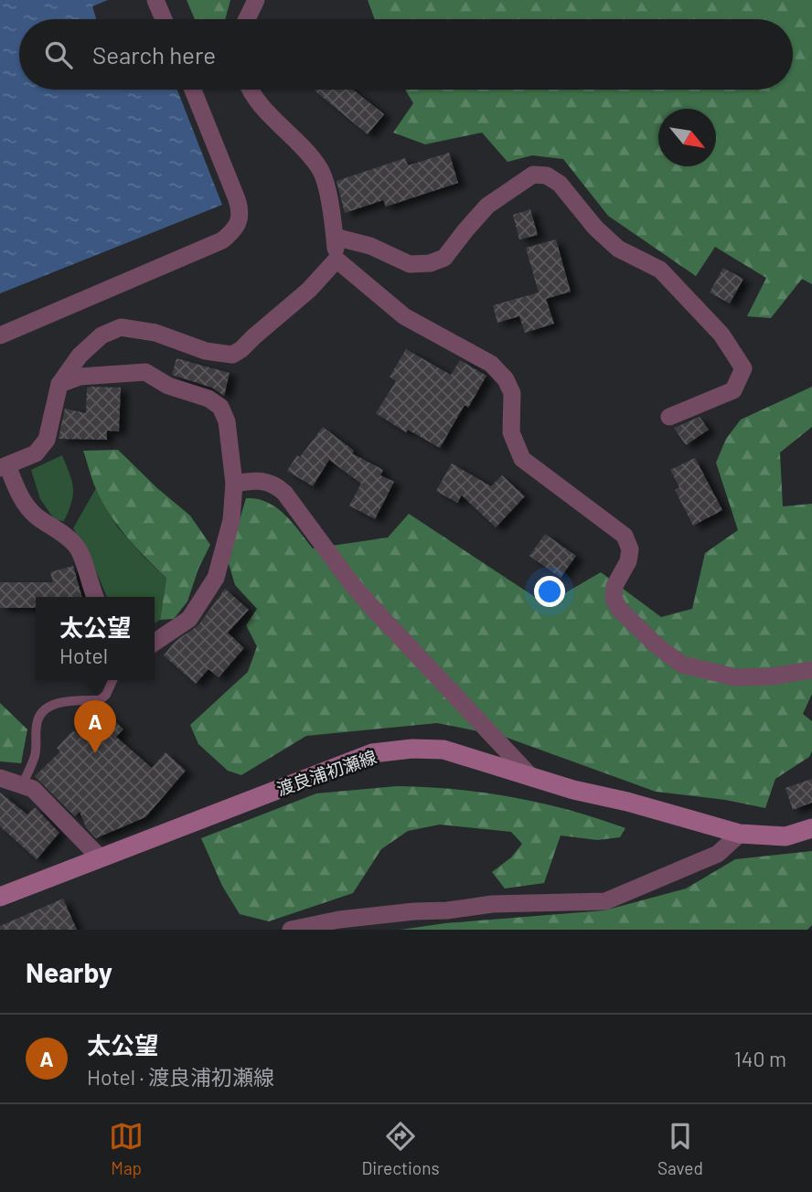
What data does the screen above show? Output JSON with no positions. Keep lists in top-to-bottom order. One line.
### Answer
{"streets":{"main road":["渡良浦初瀬線"]},"north":"bottom right","page":{"search":"Search here","popup":["太公望","Hotel"],"pins":"A","heading":"Nearby","list":[{"mark":"A","name":"太公望","note":"Hotel · 渡良浦初瀬線","value":"140 m"}],"nav":["Map","Directions","Saved"]}}
